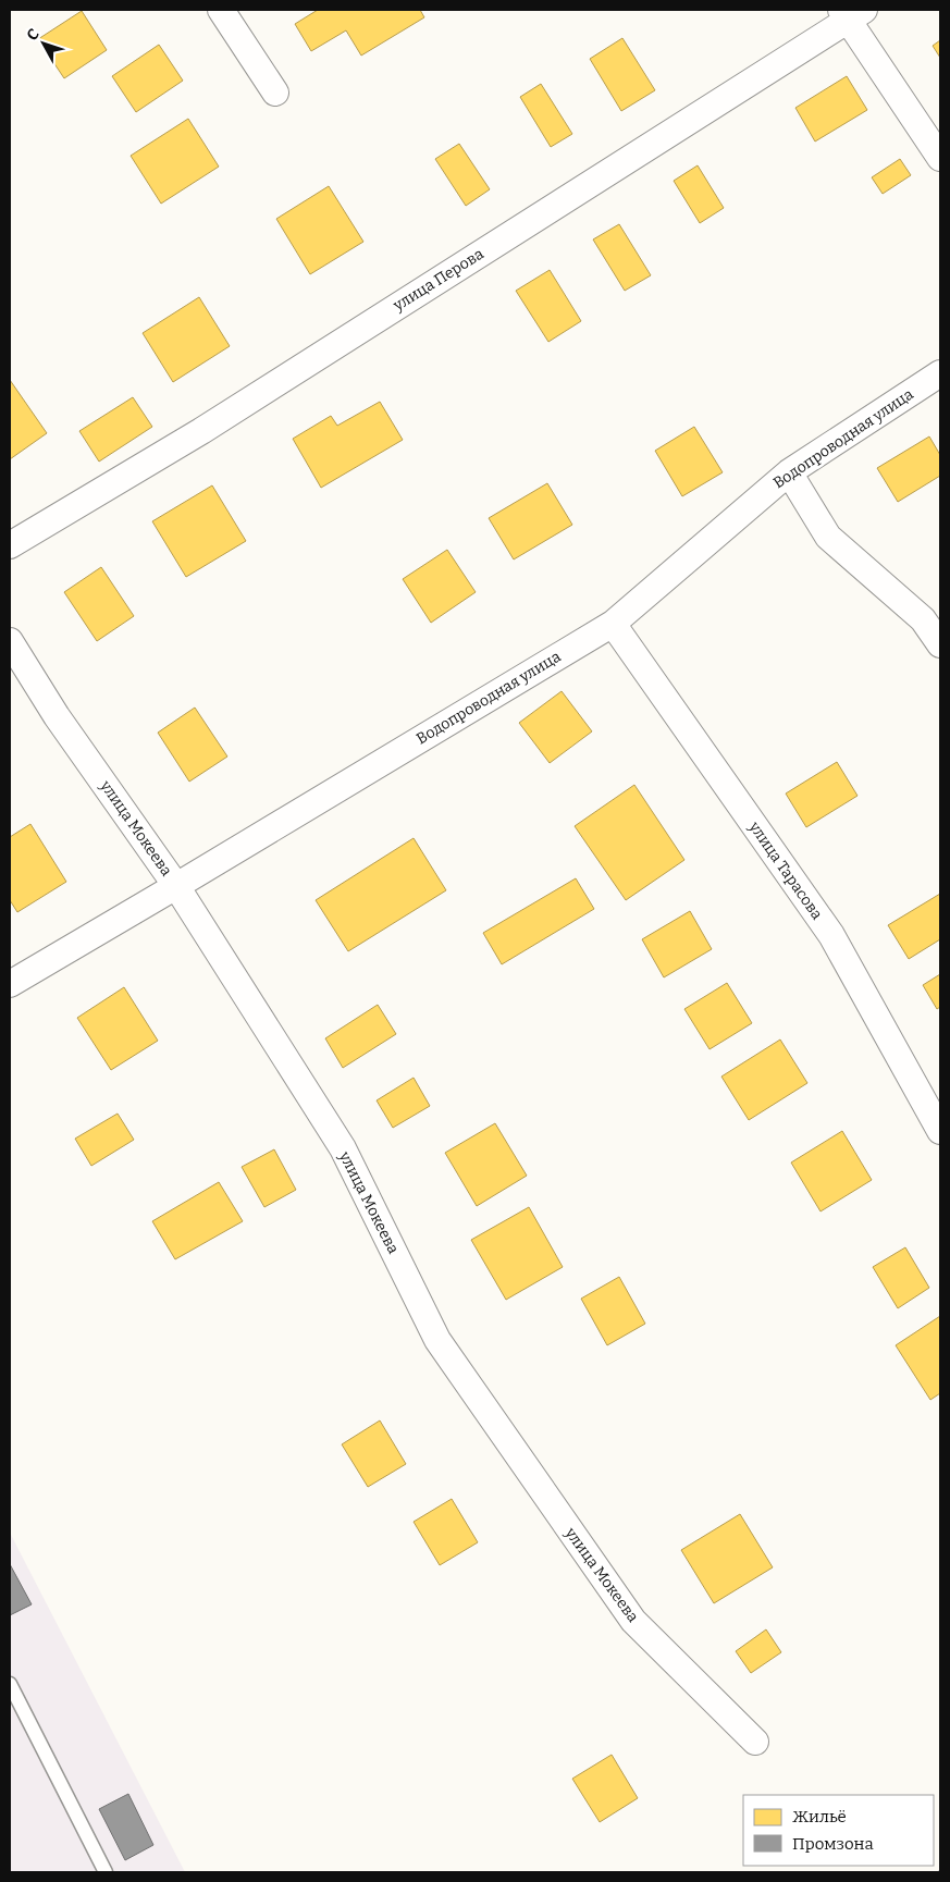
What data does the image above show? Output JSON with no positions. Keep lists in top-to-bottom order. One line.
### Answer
{"streets":{"street":["улица Перова","Водопроводная улица","улица Мокеева","улица Тарасова"]},"crossings":[["Водопроводная улица","улица Мокеева"],["Водопроводная улица","улица Тарасова"]],"legend":["Жильё","Промзона"],"north":"top left"}
